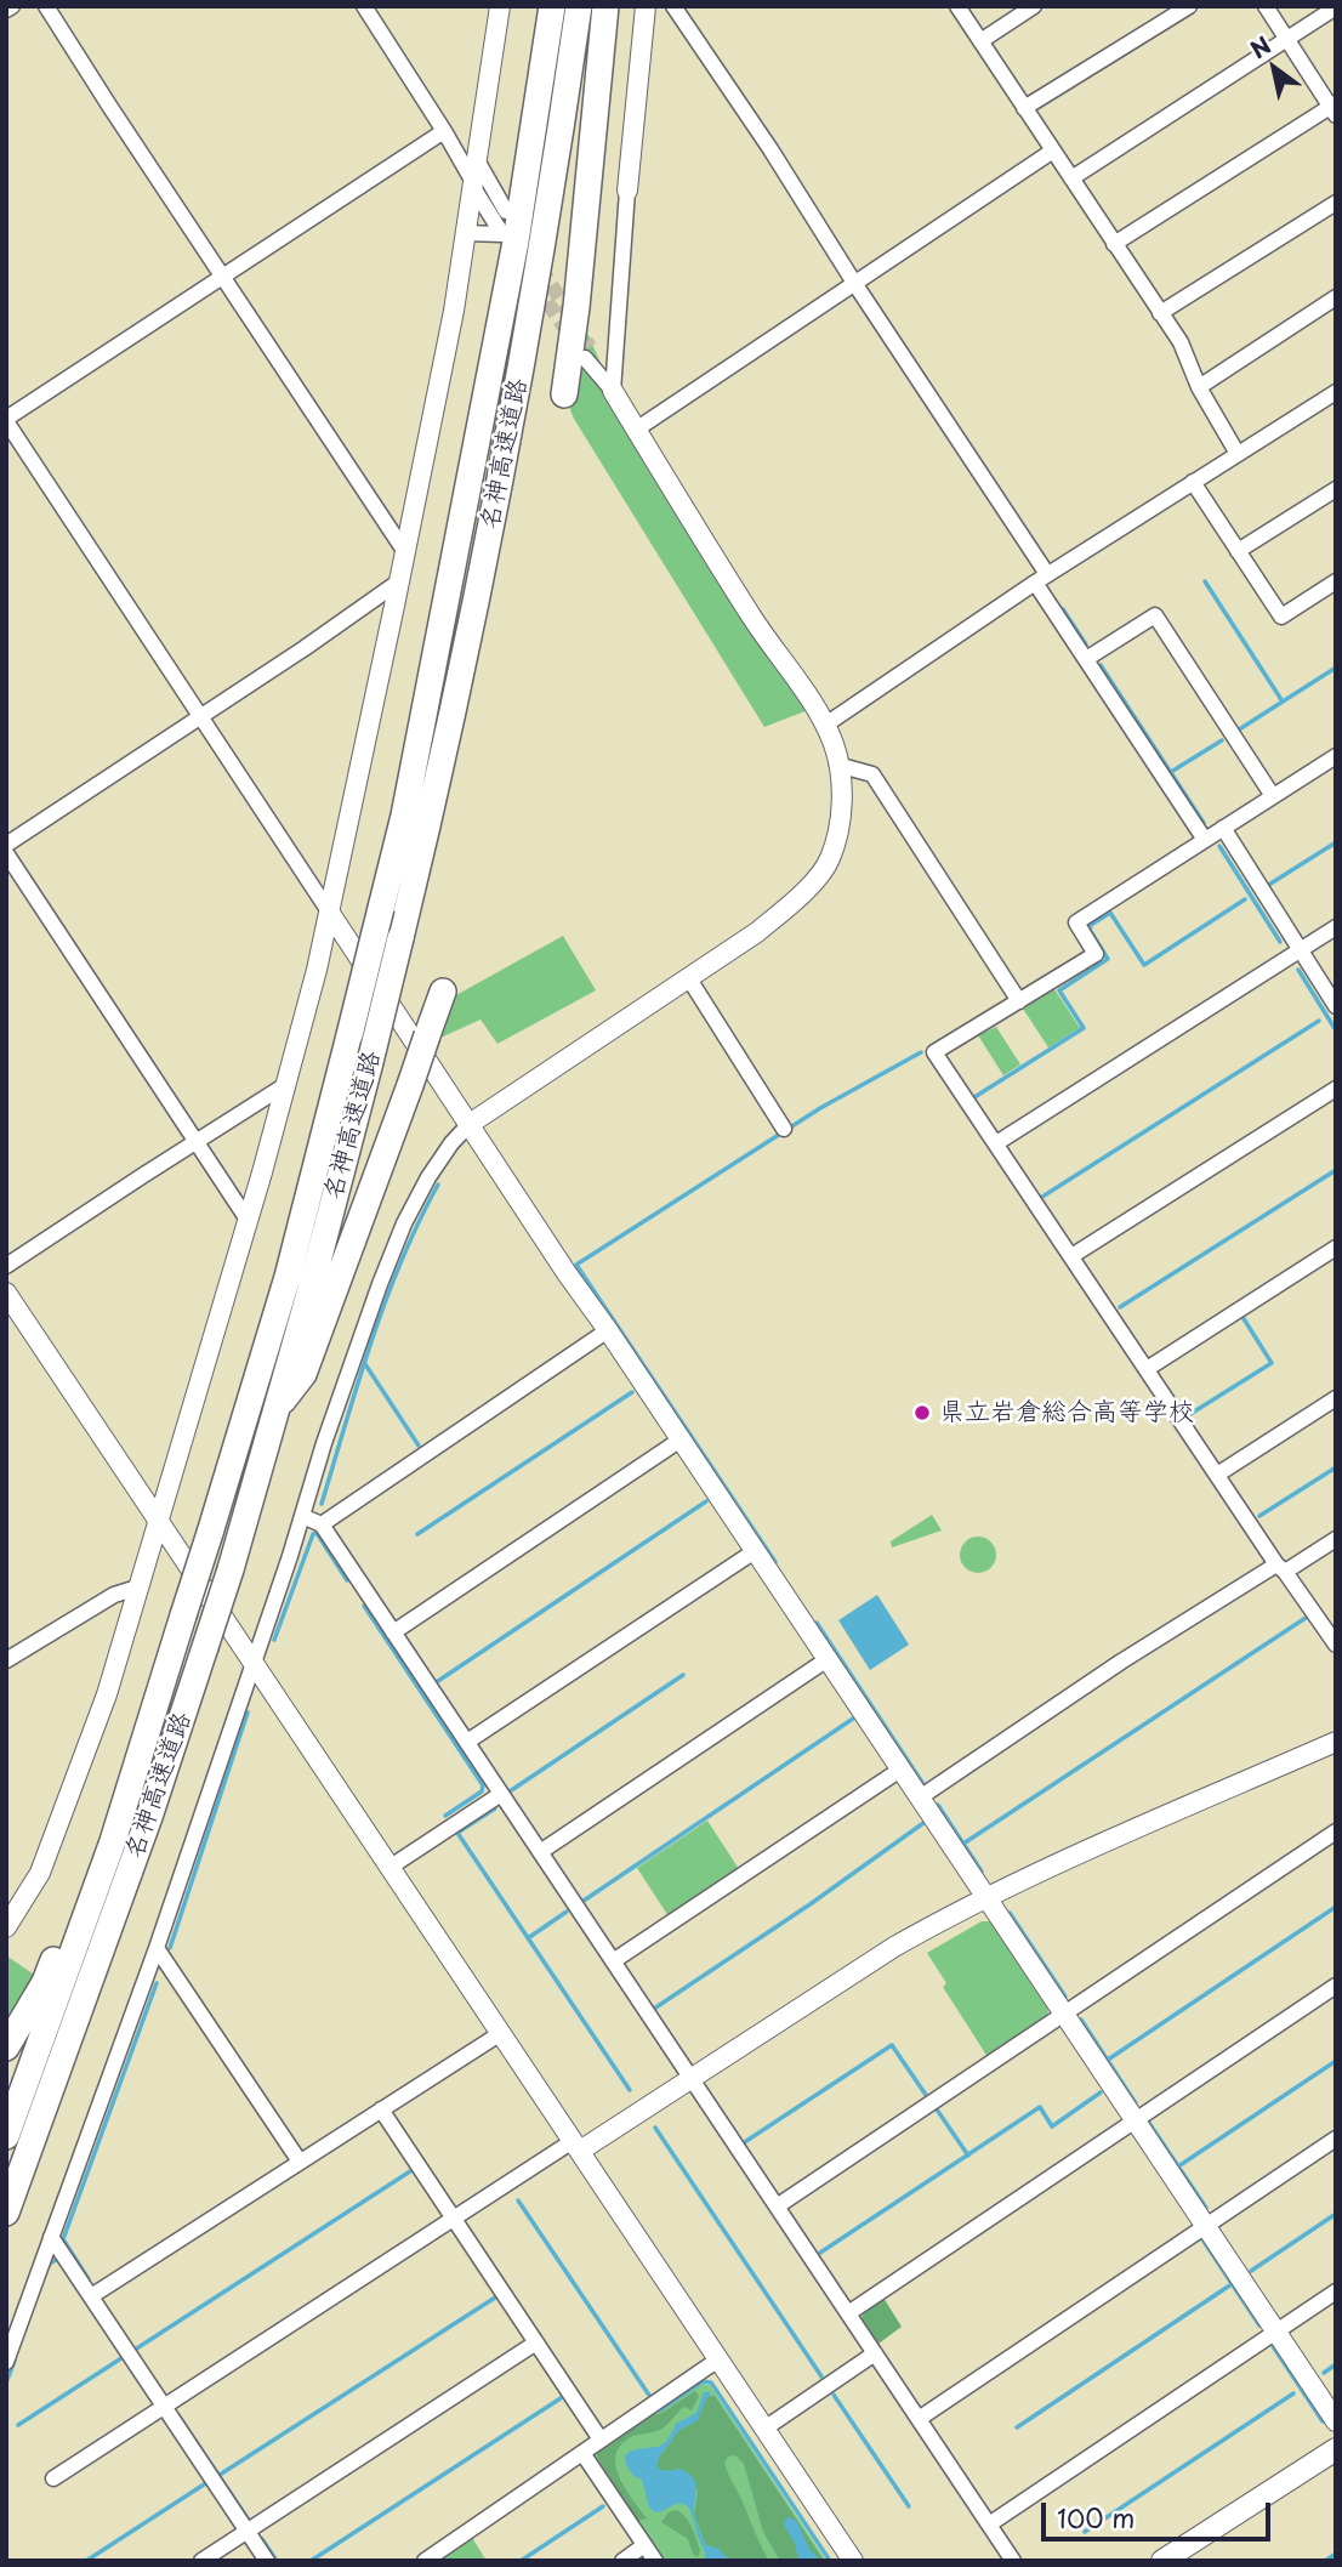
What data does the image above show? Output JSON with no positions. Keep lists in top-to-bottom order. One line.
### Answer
{"streets":{"highway":["名神高速道路"]},"places":["県立岩倉総合高等学校"],"scale_bar":"100 m","north":"top left"}
